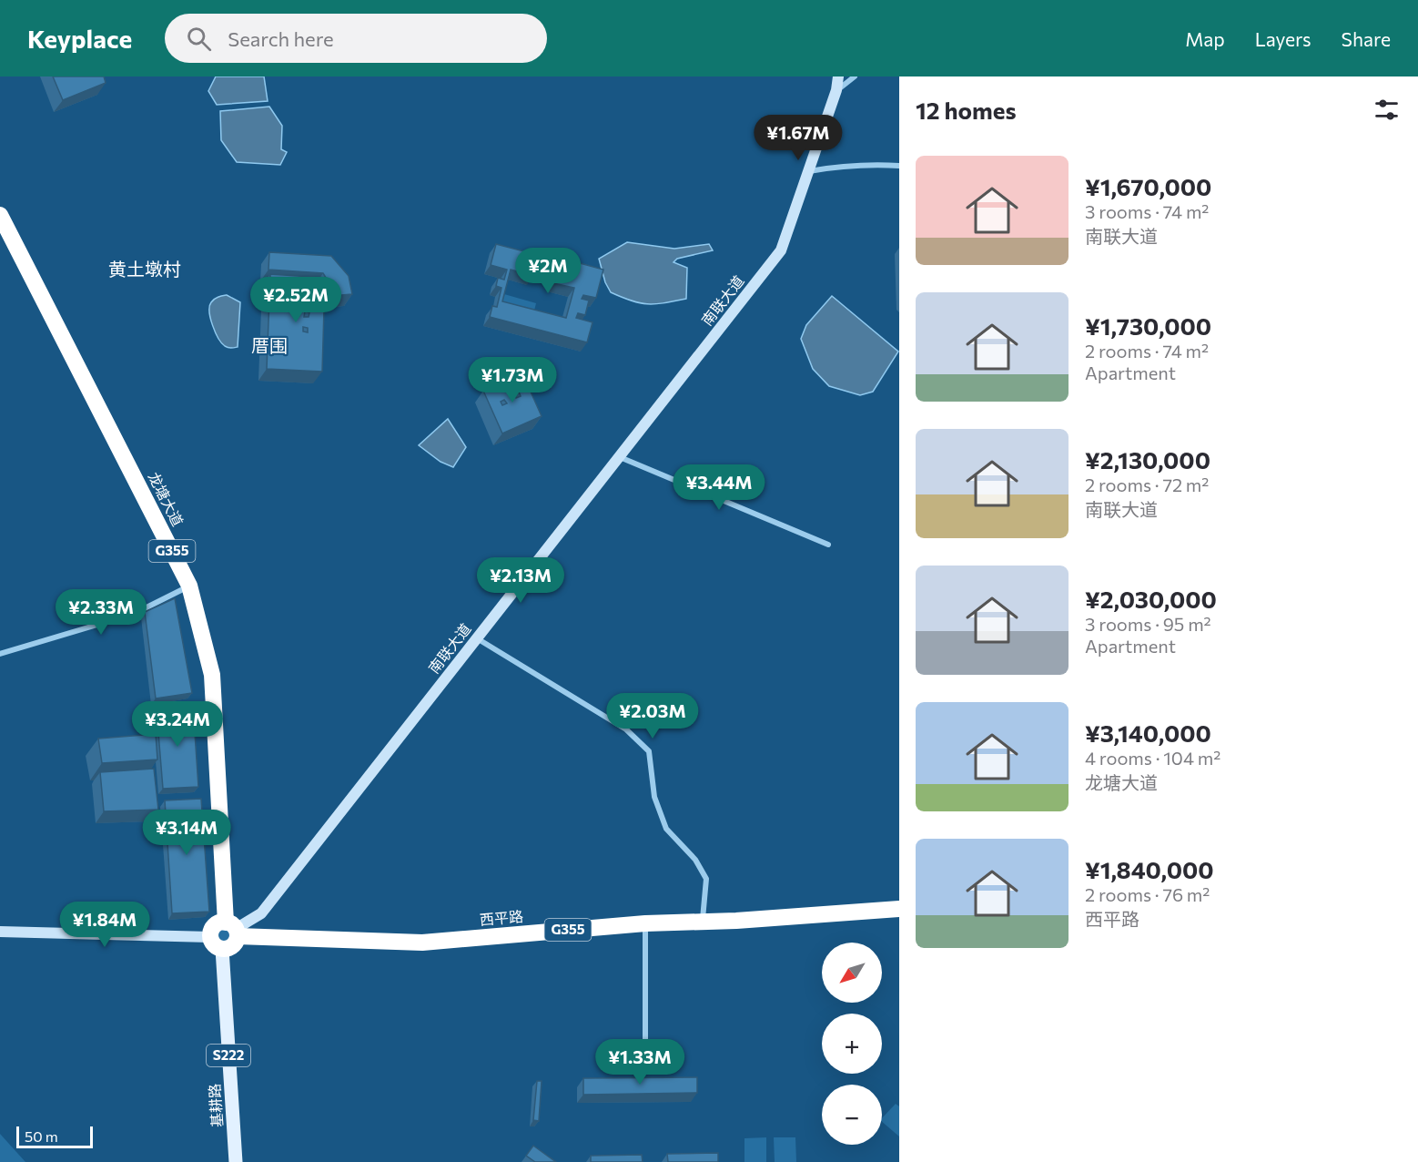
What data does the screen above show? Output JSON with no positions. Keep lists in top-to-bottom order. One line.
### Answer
{"streets":{"highway":["龙塘大道","G355","西平路"],"main road":["S222","基耕路"],"street":["南联大道"]},"crossings":[["南联大道","龙塘大道"],["南联大道","西平路"],["南联大道","基耕路"],["龙塘大道","西平路"],["龙塘大道","基耕路"],["西平路","基耕路"]],"districts":["黄土墩村","厝围"],"scale_bar":"50 m","north":"bottom left","page":{"header":"Keyplace","search":"Search here","nav":["Map","Layers","Share"],"heading":"12 homes","price":["¥1.67M","¥2M","¥2.52M","¥1.73M","¥3.44M","¥2.13M","¥2.33M","¥2.03M","¥3.24M","¥3.14M","¥1.84M","¥1.33M"],"list":[{"name":"¥1,670,000","note":"3 rooms · 74 m² · 南联大道"},{"name":"¥1,730,000","note":"2 rooms · 74 m² · Apartment"},{"name":"¥2,130,000","note":"2 rooms · 72 m² · 南联大道"},{"name":"¥2,030,000","note":"3 rooms · 95 m² · Apartment"},{"name":"¥3,140,000","note":"4 rooms · 104 m² · 龙塘大道"},{"name":"¥1,840,000","note":"2 rooms · 76 m² · 西平路"}],"map_buttons":["+","−"],"scale":"50 m"}}
